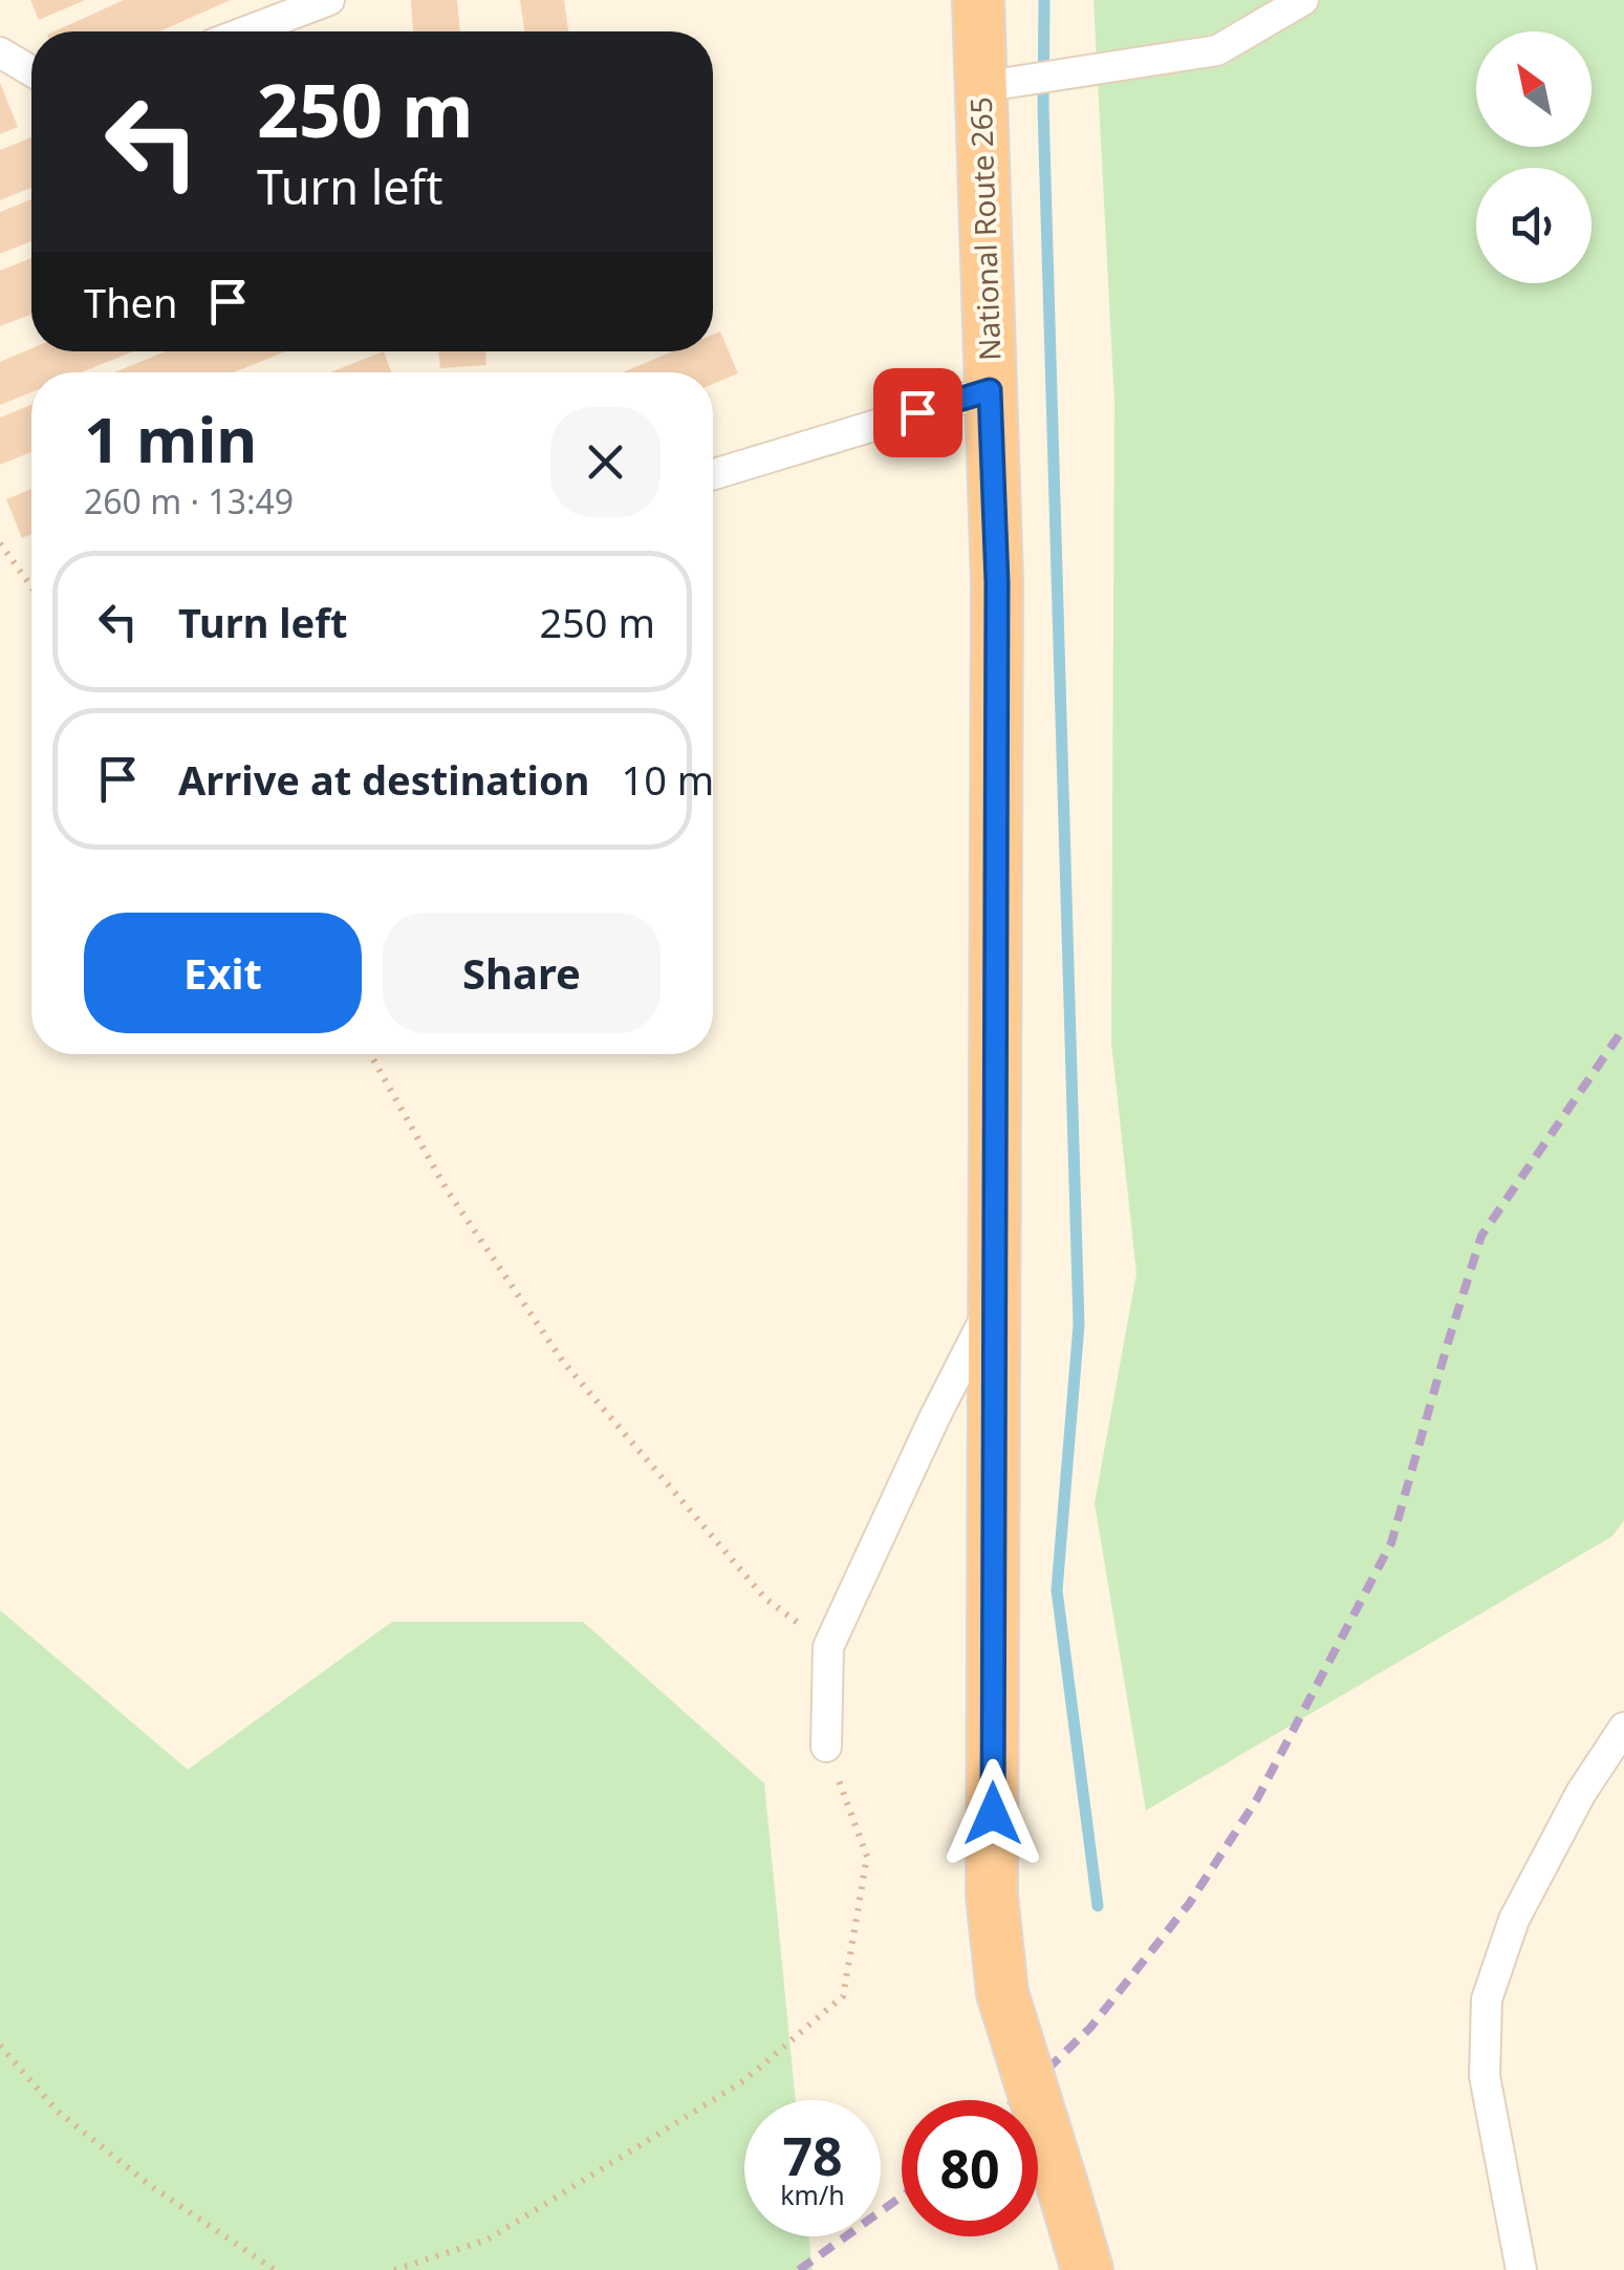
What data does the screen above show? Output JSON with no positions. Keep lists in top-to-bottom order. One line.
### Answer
{"streets":{"highway":["National Route 265"]},"north":"top left","page":{"turn":["250 m","Turn left"],"then":"Then","heading":["1 min","260 m · 13:49"],"list":[{"name":"Turn left","value":"250 m"},{"name":"Arrive at destination","value":"10 m"}],"buttons":["Exit","Share"],"speed":"78 km/h","limit":"80"}}
